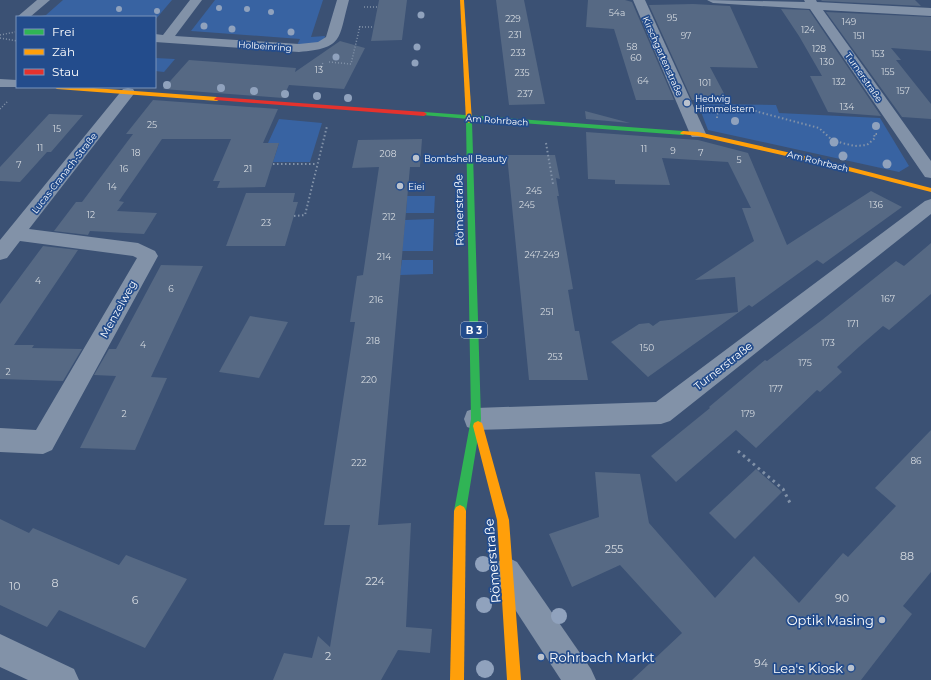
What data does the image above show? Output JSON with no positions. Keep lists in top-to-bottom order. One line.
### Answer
{"streets":{"main road":["Am Rohrbach","Römerstraße","B 3"],"street":["Holbeinring","Kirschgartenstraße","Turnerstraße","Lucas-Cranach-Straße","Menzelweg"]},"crossings":[["Kirschgartenstraße","Am Rohrbach"],["Turnerstraße","Römerstraße"],["Am Rohrbach","Lucas-Cranach-Straße"],["Am Rohrbach","Römerstraße"],["Lucas-Cranach-Straße","Menzelweg"]],"places":["Hedwig Himmelstern","Bombshell Beauty","Eiei","Optik Masing","Rohrbach Markt","Lea's Kiosk"],"house_numbers":["54a","95","229","149","124","231","97","151","58","128","233","153","60","130","13","155","235","64","132","101","157","237","134","25","15","11","11","9","18","7","208","5","7","16","21","14","245","245","136","12","212","23","247-249","214","4","6","167","216","251","171","218","173","4","150","253","175","2","220","177","2","179","86","222","255","88","224","8","10","90","6","2","94"],"legend":["Frei","Zäh","Stau"]}
